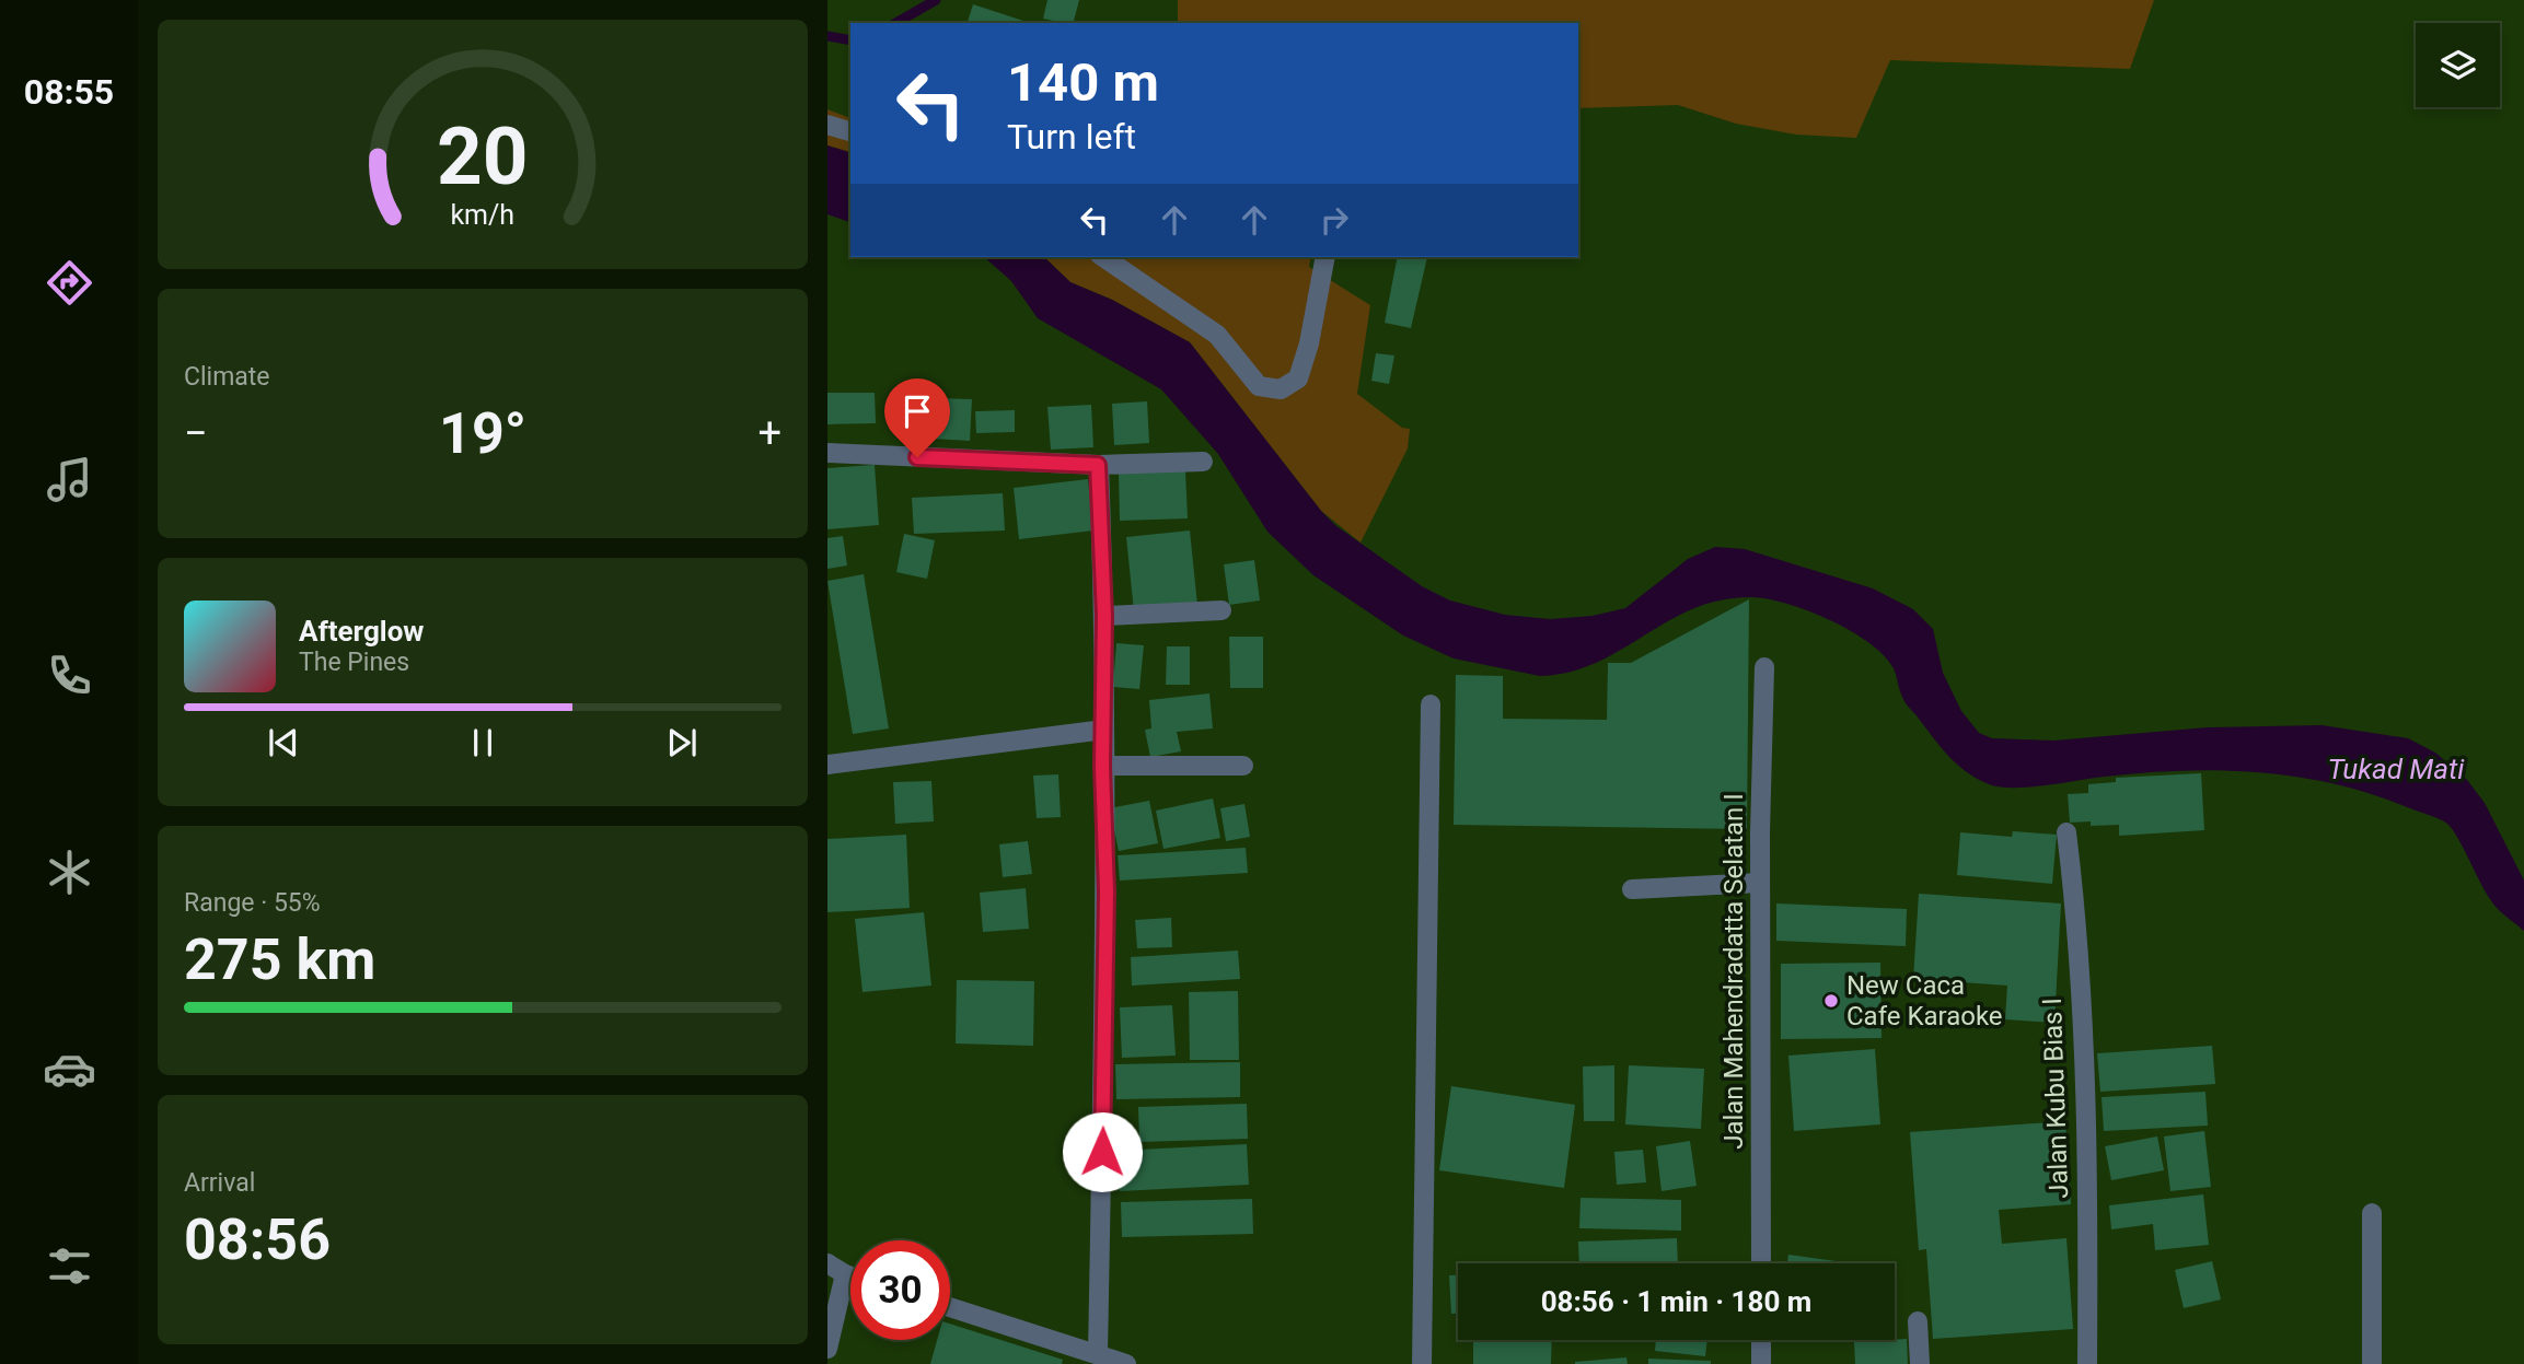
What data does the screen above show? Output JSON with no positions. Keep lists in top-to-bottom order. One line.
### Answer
{"streets":{"street":["Jalan Mahendradatta Selatan I","Jalan Kubu Bias I"]},"water":["Tukad Mati"],"places":["New Caca Cafe Karaoke"],"page":{"tabs":"08:55","turn":["140 m","Turn left"],"tile":["Climate",["Range · 55%","275 km"],["Arrival","08:56"]],"heat":["−","19°","+"],"song":["Afterglow","The Pines"],"limit":"30","trip":"08:56 · 1 min · 180 m","gauge":["20","km/h"]}}
